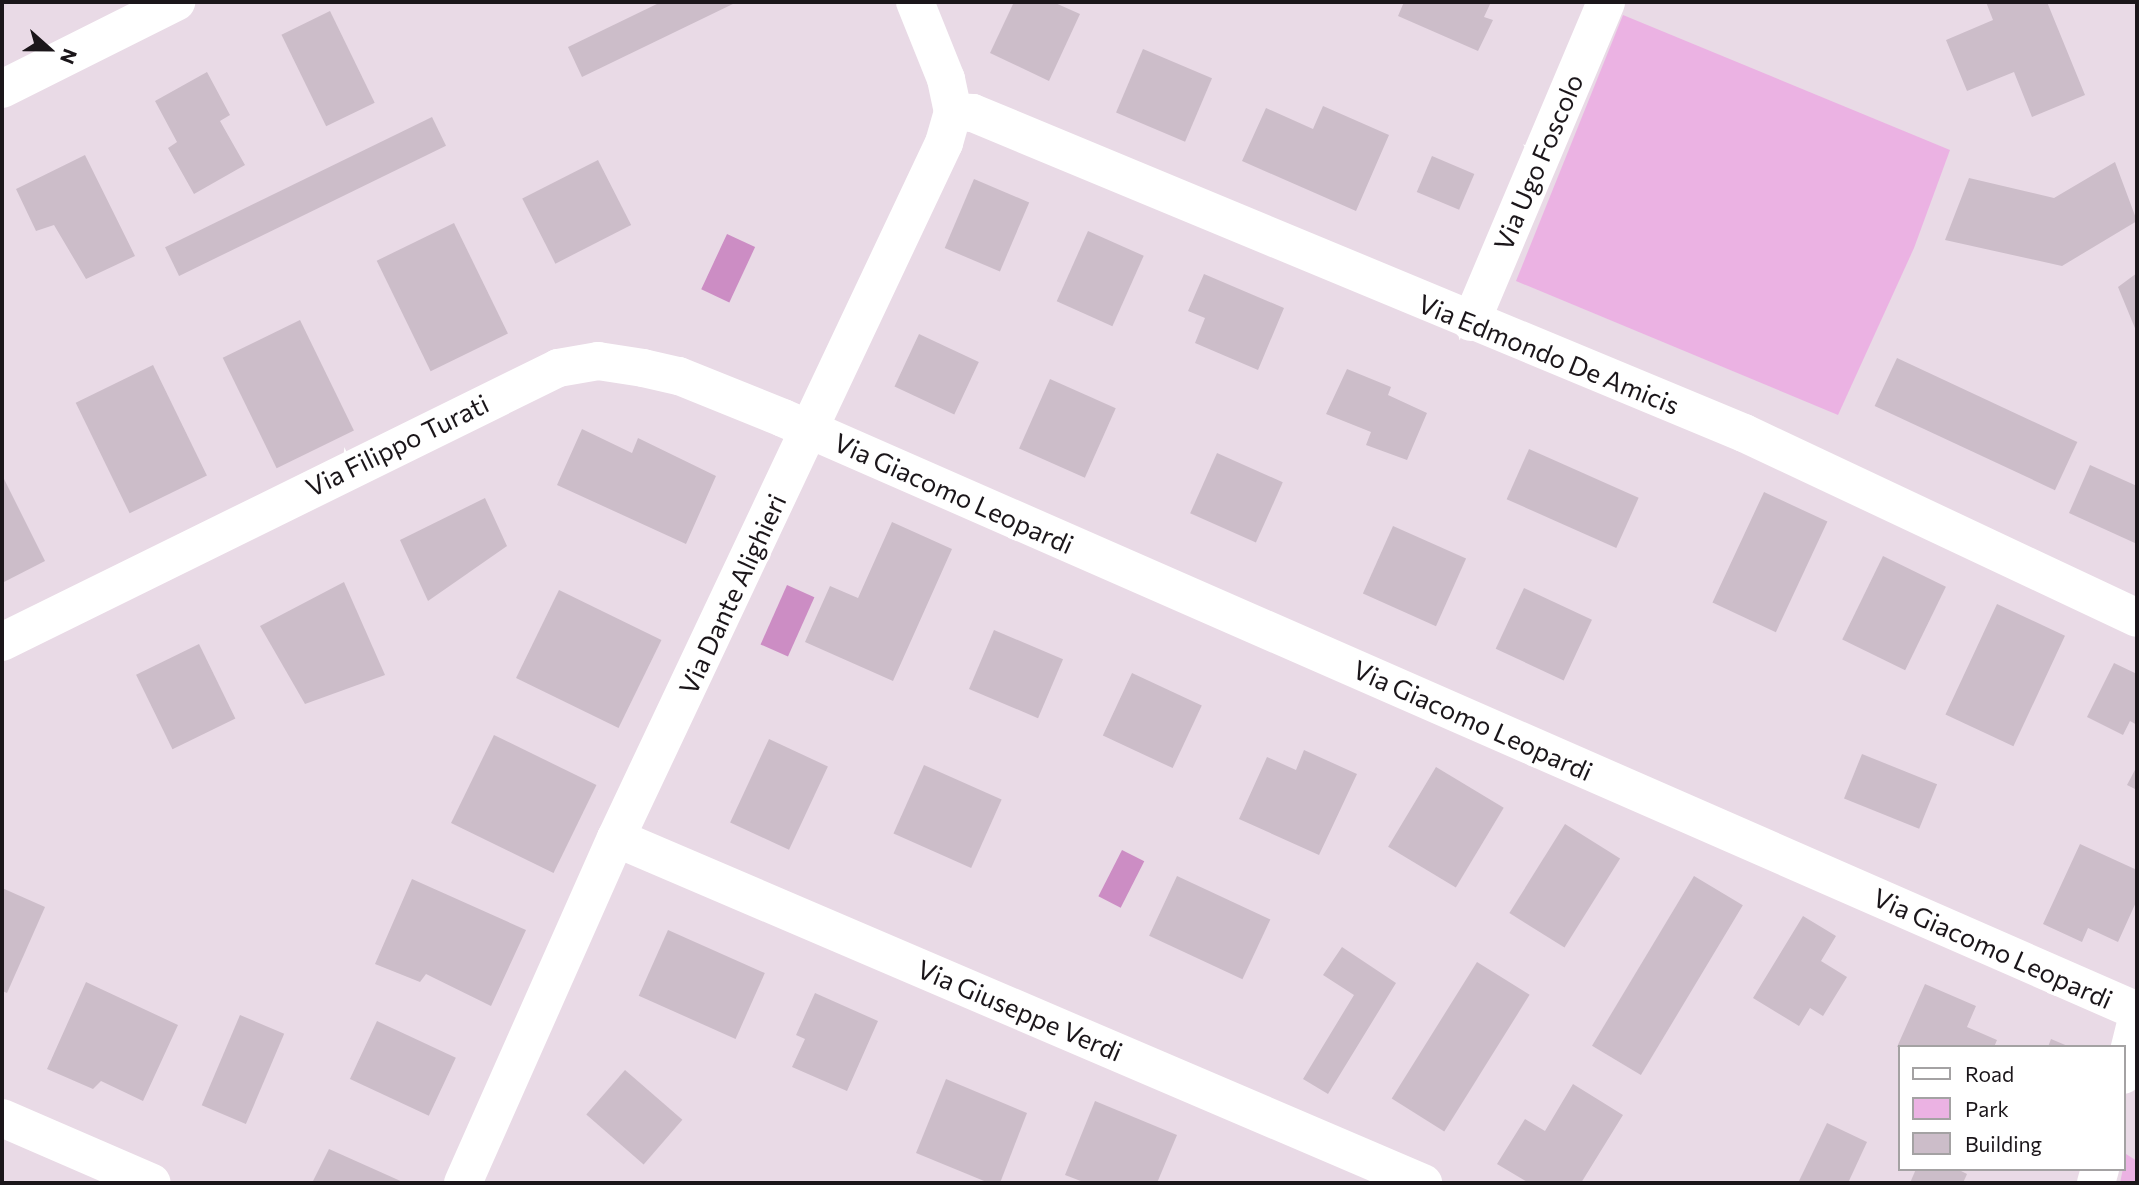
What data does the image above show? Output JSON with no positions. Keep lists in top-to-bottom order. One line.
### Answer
{"streets":{"street":["Via Ugo Foscolo","Via Edmondo De Amicis","Via Filippo Turati","Via Giacomo Leopardi","Via Dante Alighieri","Via Giuseppe Verdi"]},"crossings":[["Via Ugo Foscolo","Via Edmondo De Amicis"],["Via Edmondo De Amicis","Via Dante Alighieri"],["Via Filippo Turati","Via Giacomo Leopardi"],["Via Filippo Turati","Via Dante Alighieri"],["Via Giacomo Leopardi","Via Dante Alighieri"],["Via Dante Alighieri","Via Giuseppe Verdi"]],"legend":["Road","Park","Building"],"north":"right"}
